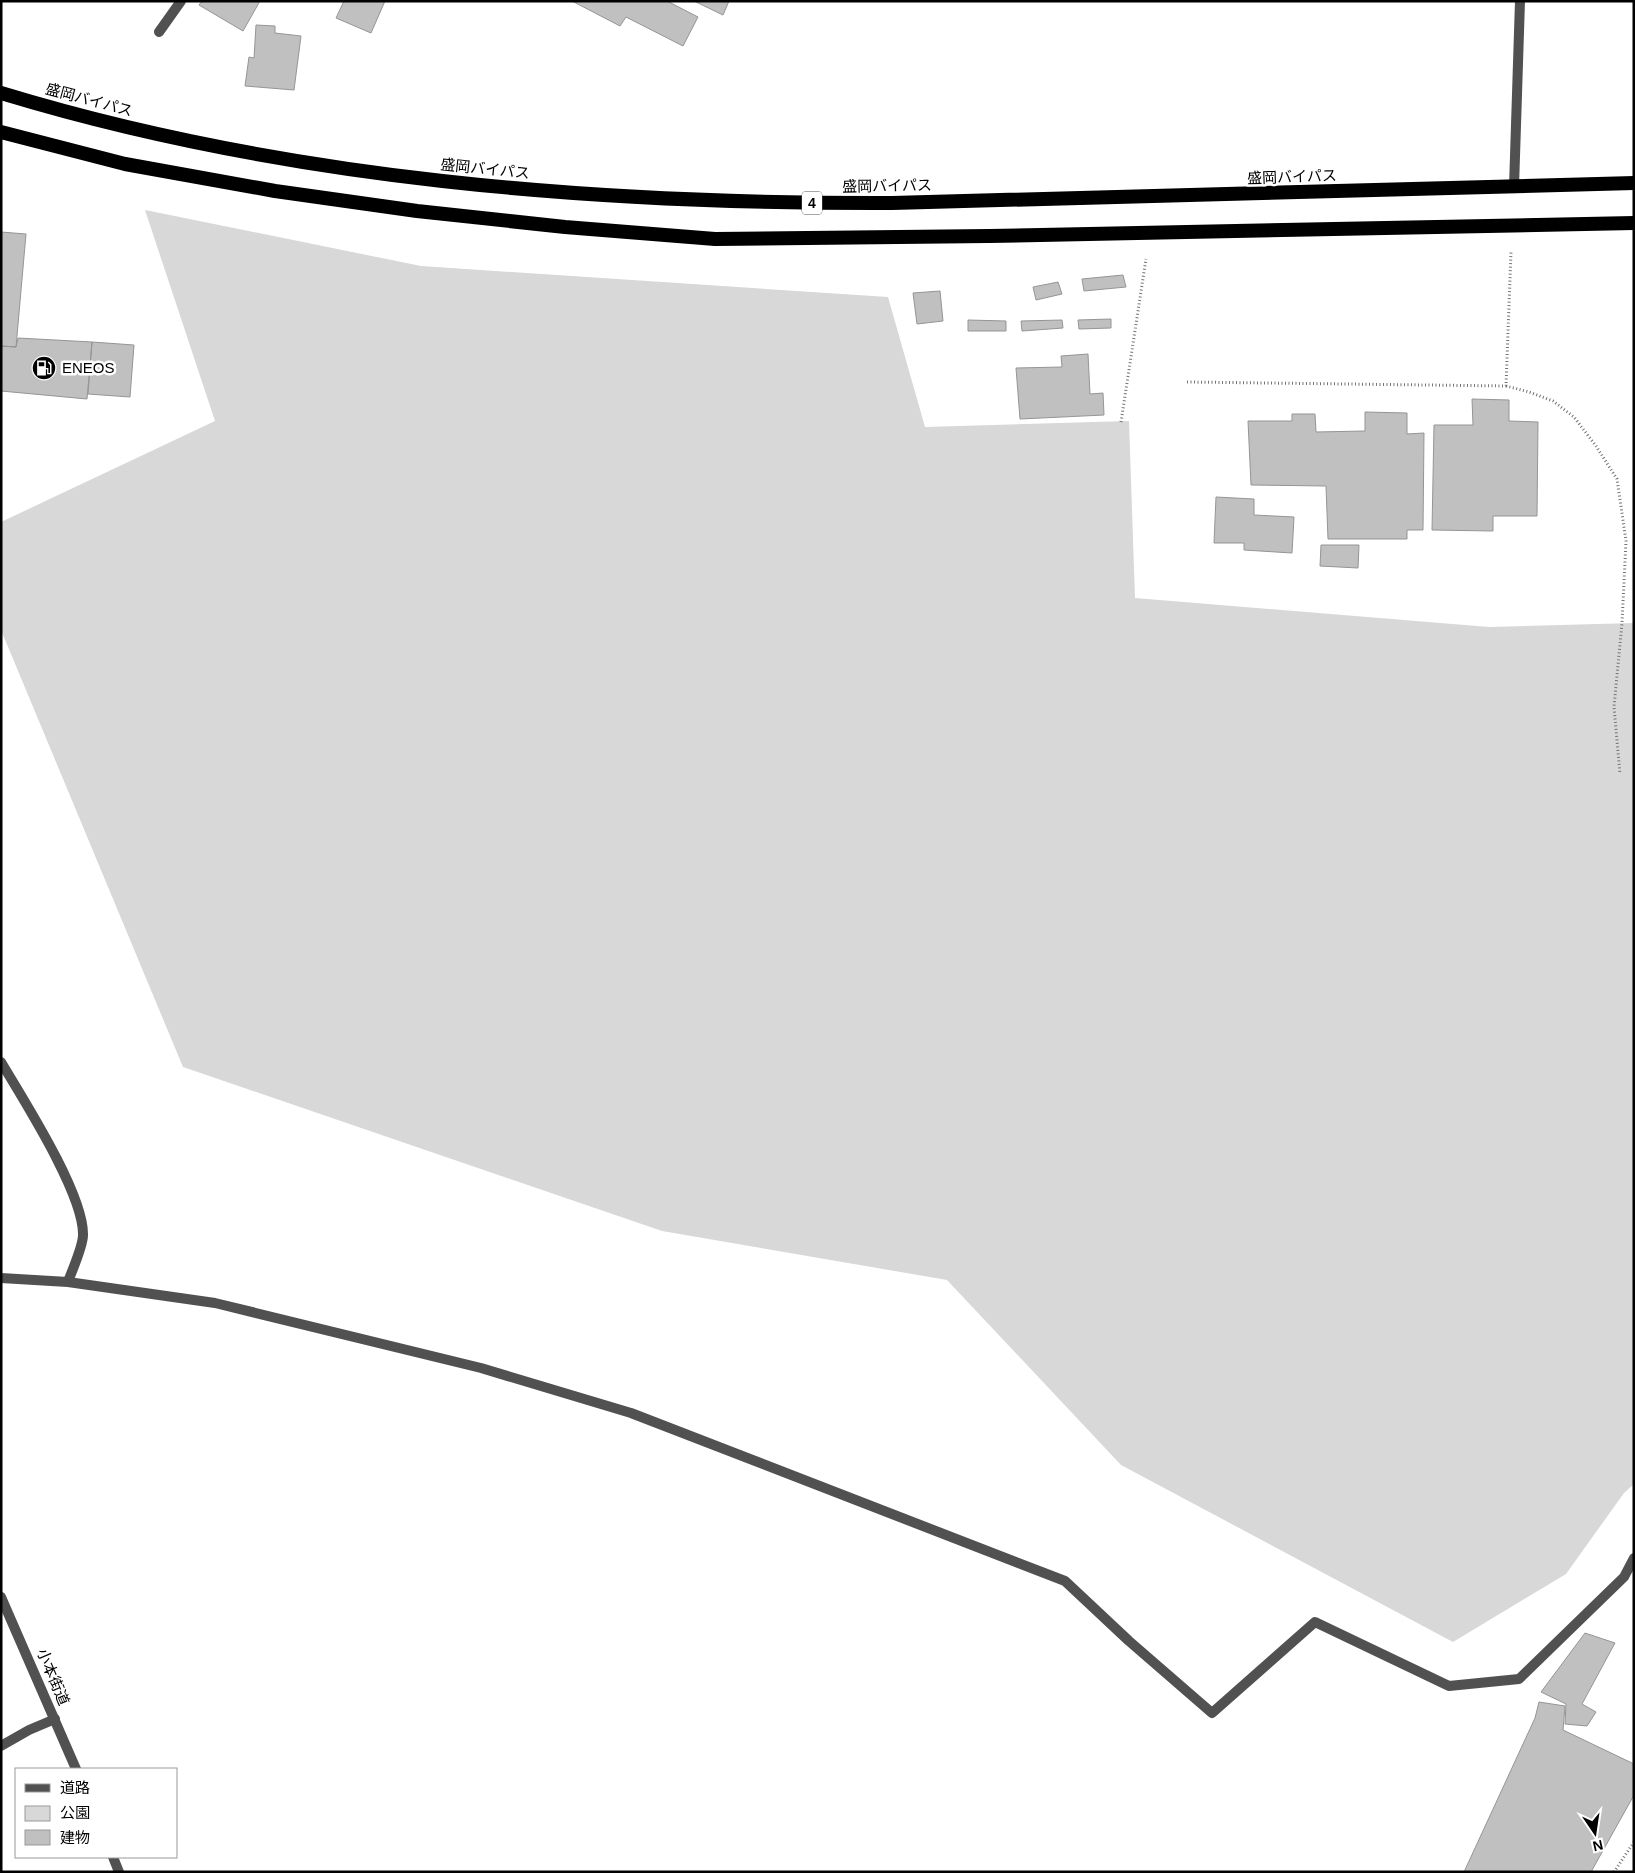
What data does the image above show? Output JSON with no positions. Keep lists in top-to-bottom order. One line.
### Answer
{"streets":{"highway":["盛岡バイパス","4"],"street":["小本街道"]},"places":{"fuel station":["ENEOS"]},"legend":["道路","公園","建物"],"north":"bottom"}
